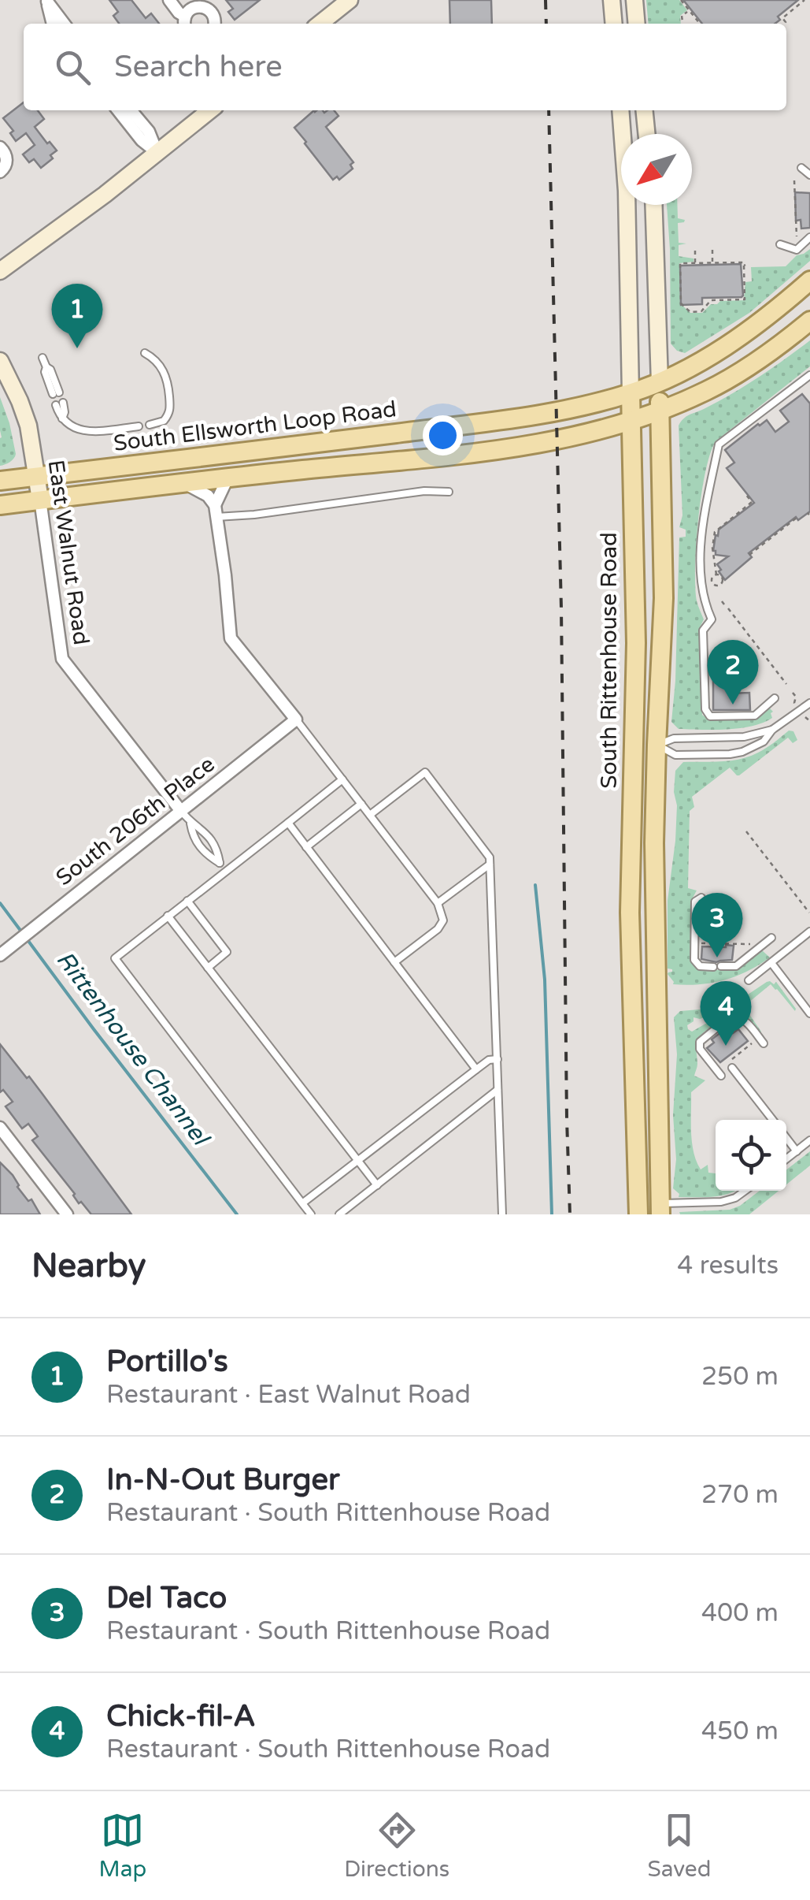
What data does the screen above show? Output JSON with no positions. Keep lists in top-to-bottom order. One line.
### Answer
{"streets":{"main road":["South Ellsworth Loop Road","East Walnut Road","South Rittenhouse Road"],"street":["South 206th Place"]},"crossings":[["South Ellsworth Loop Road","East Walnut Road"],["South Ellsworth Loop Road","South Rittenhouse Road"],["East Walnut Road","South 206th Place"]],"water":["Rittenhouse Channel"],"north":"bottom left","page":{"search":"Search here","pins":["1","2","3","4"],"heading":["Nearby","4 results"],"list":[{"mark":"1","name":"Portillo's","note":"Restaurant · East Walnut Road","value":"250 m"},{"mark":"2","name":"In-N-Out Burger","note":"Restaurant · South Rittenhouse Road","value":"270 m"},{"mark":"3","name":"Del Taco","note":"Restaurant · South Rittenhouse Road","value":"400 m"},{"mark":"4","name":"Chick-fil-A","note":"Restaurant · South Rittenhouse Road","value":"450 m"}],"nav":["Map","Directions","Saved"]}}
